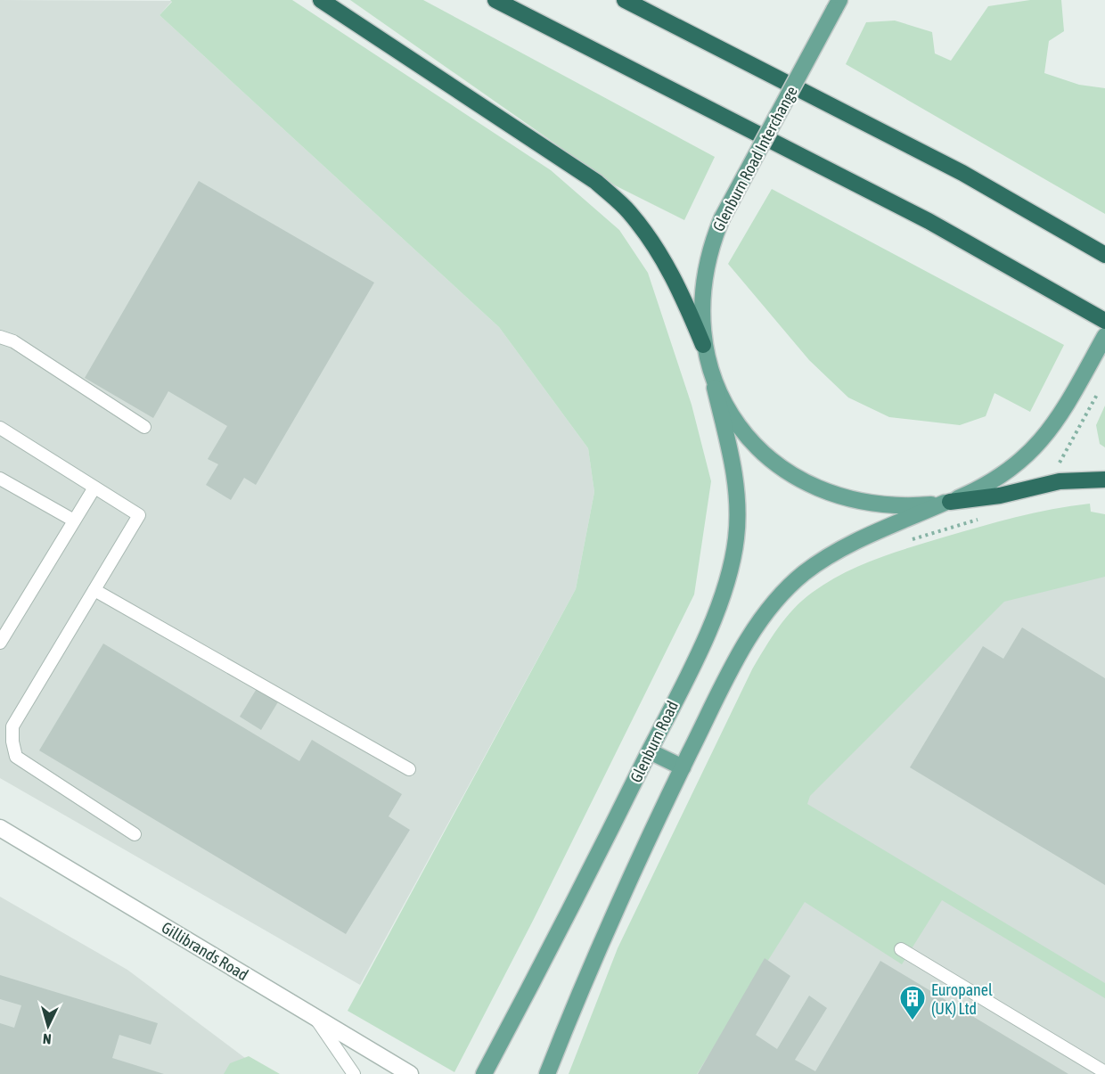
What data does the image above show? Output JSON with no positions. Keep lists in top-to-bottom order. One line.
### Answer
{"streets":{"main road":["Glenburn Road Interchange","Glenburn Road"],"street":["Gillibrands Road"]},"crossings":[["Glenburn Road Interchange","Glenburn Road"]],"places":{"building":["Europanel (UK) Ltd"]},"north":"bottom"}
